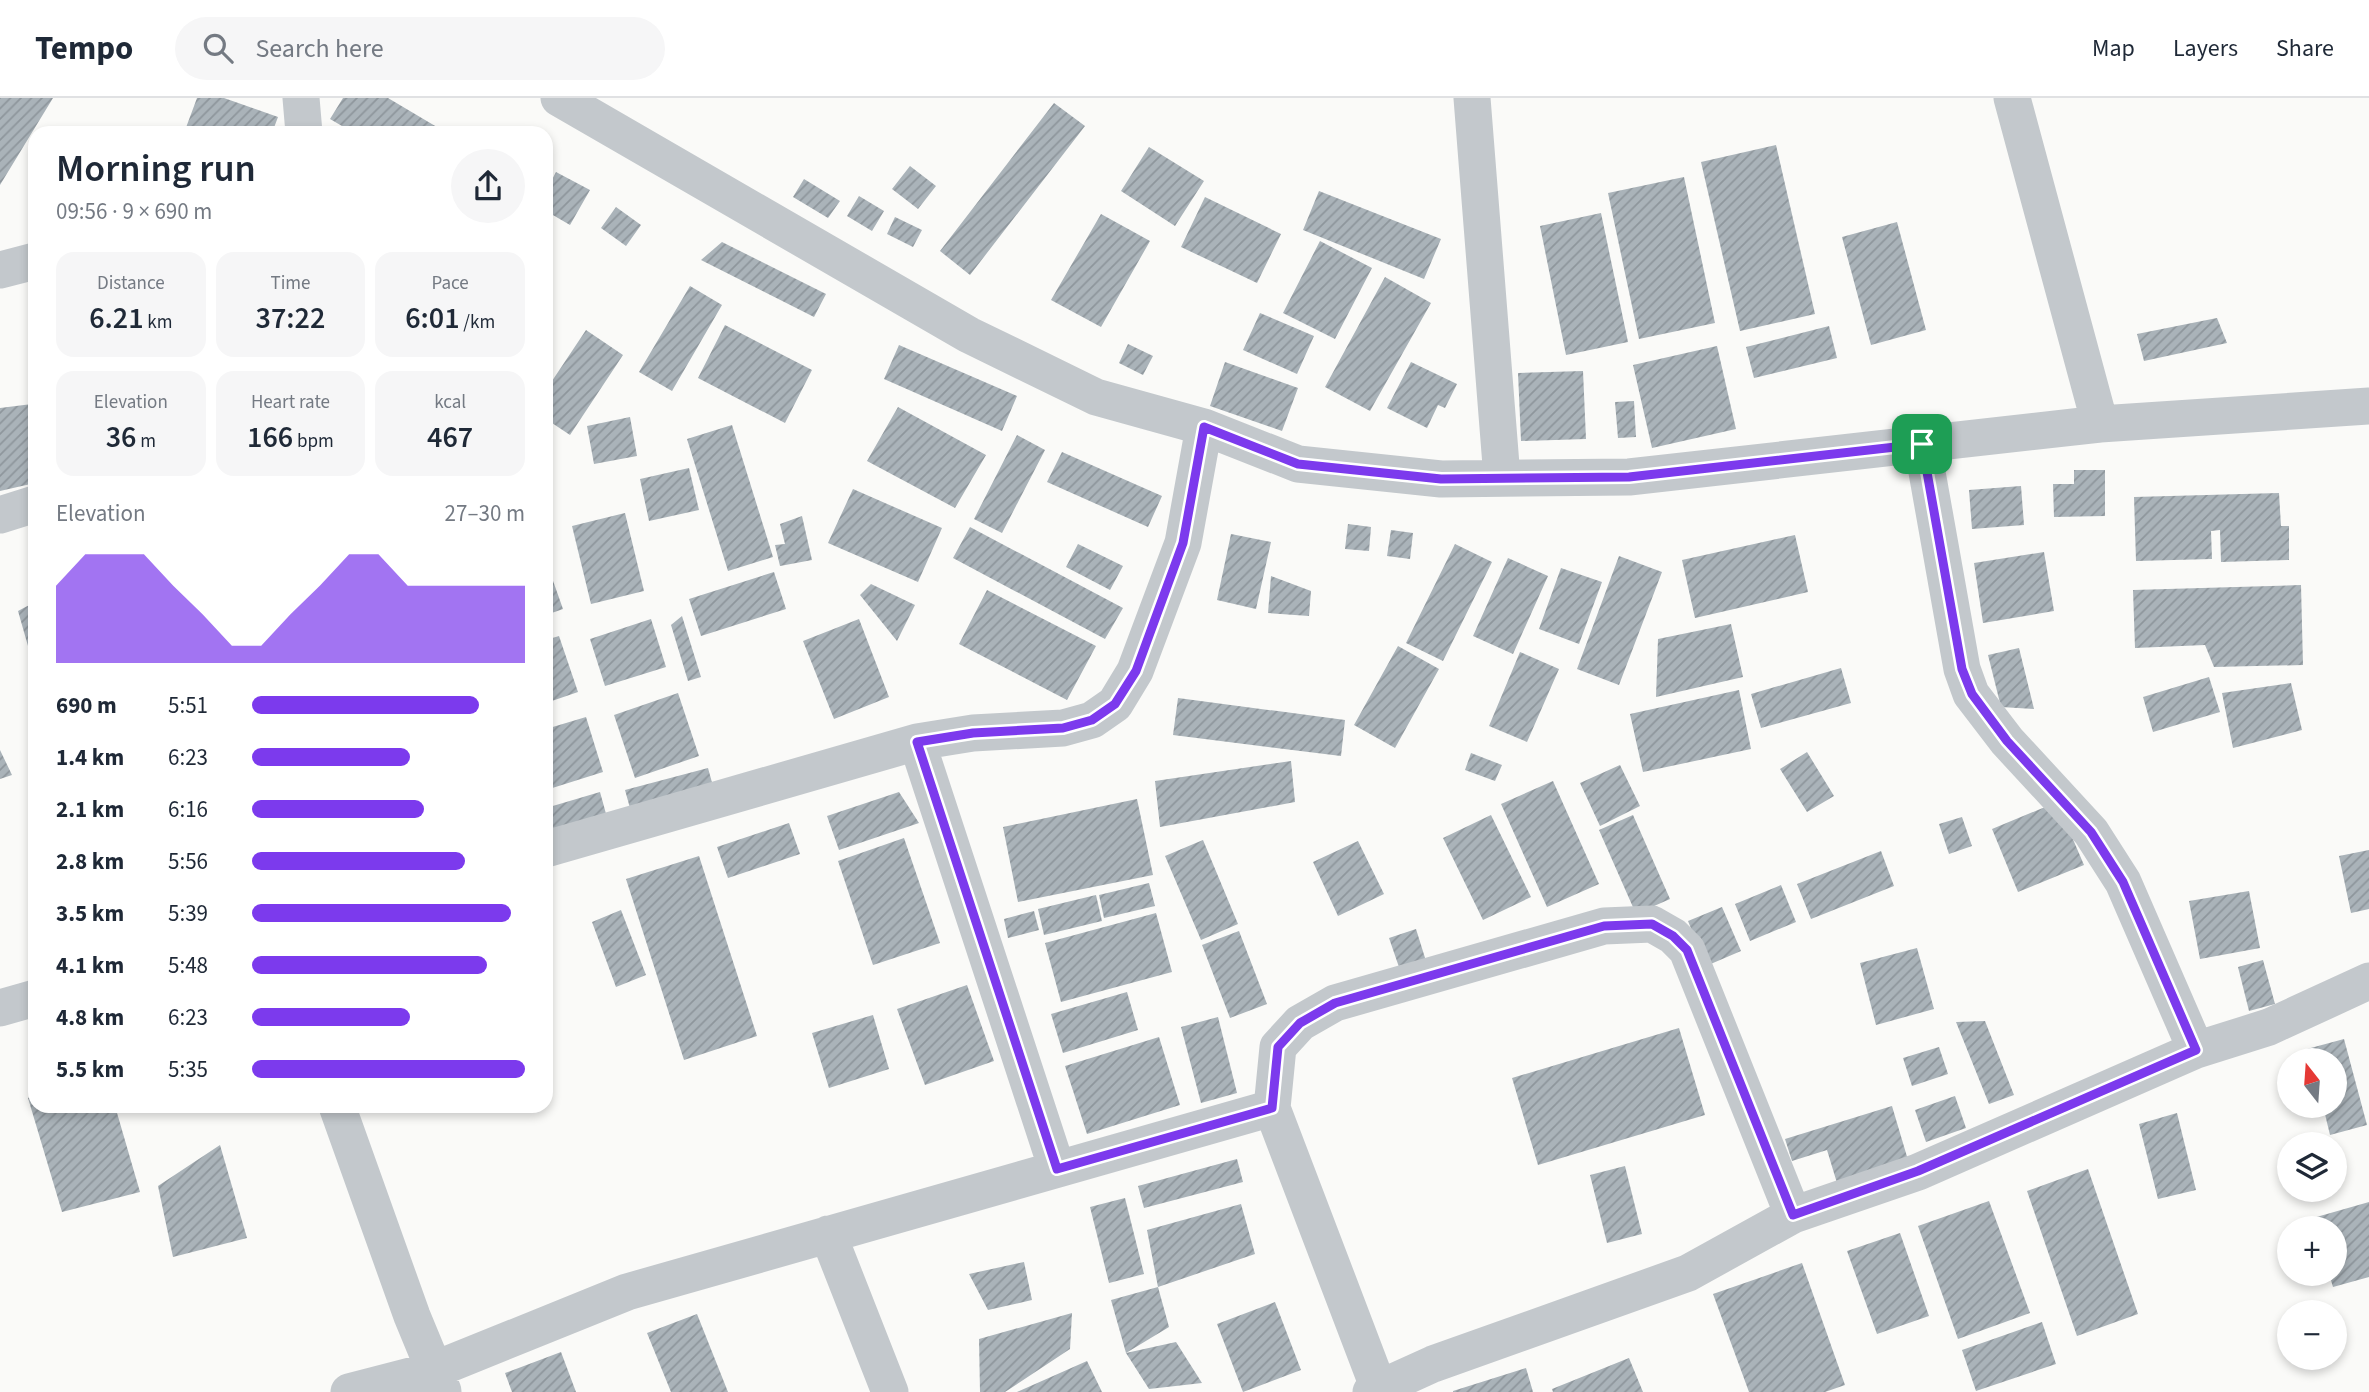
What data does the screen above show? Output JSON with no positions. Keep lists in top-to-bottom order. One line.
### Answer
{"north":"top","page":{"header":"Tempo","search":"Search here","nav":["Map","Layers","Share"],"heading":["Morning run","09:56 · 9 × 690 m"],"stats":[["Distance","6.21 km"],["Time","37:22"],["Pace","6:01 /km"],["Elevation","36 m"],["Heart rate","166 bpm"],["kcal","467"]],"chart":["Elevation","27–30 m"],"list":[{"name":"690 m","note":"5:51"},{"name":"1.4 km","note":"6:23"},{"name":"2.1 km","note":"6:16"},{"name":"2.8 km","note":"5:56"},{"name":"3.5 km","note":"5:39"},{"name":"4.1 km","note":"5:48"},{"name":"4.8 km","note":"6:23"},{"name":"5.5 km","note":"5:35"}],"map_buttons":["+","−"]}}
